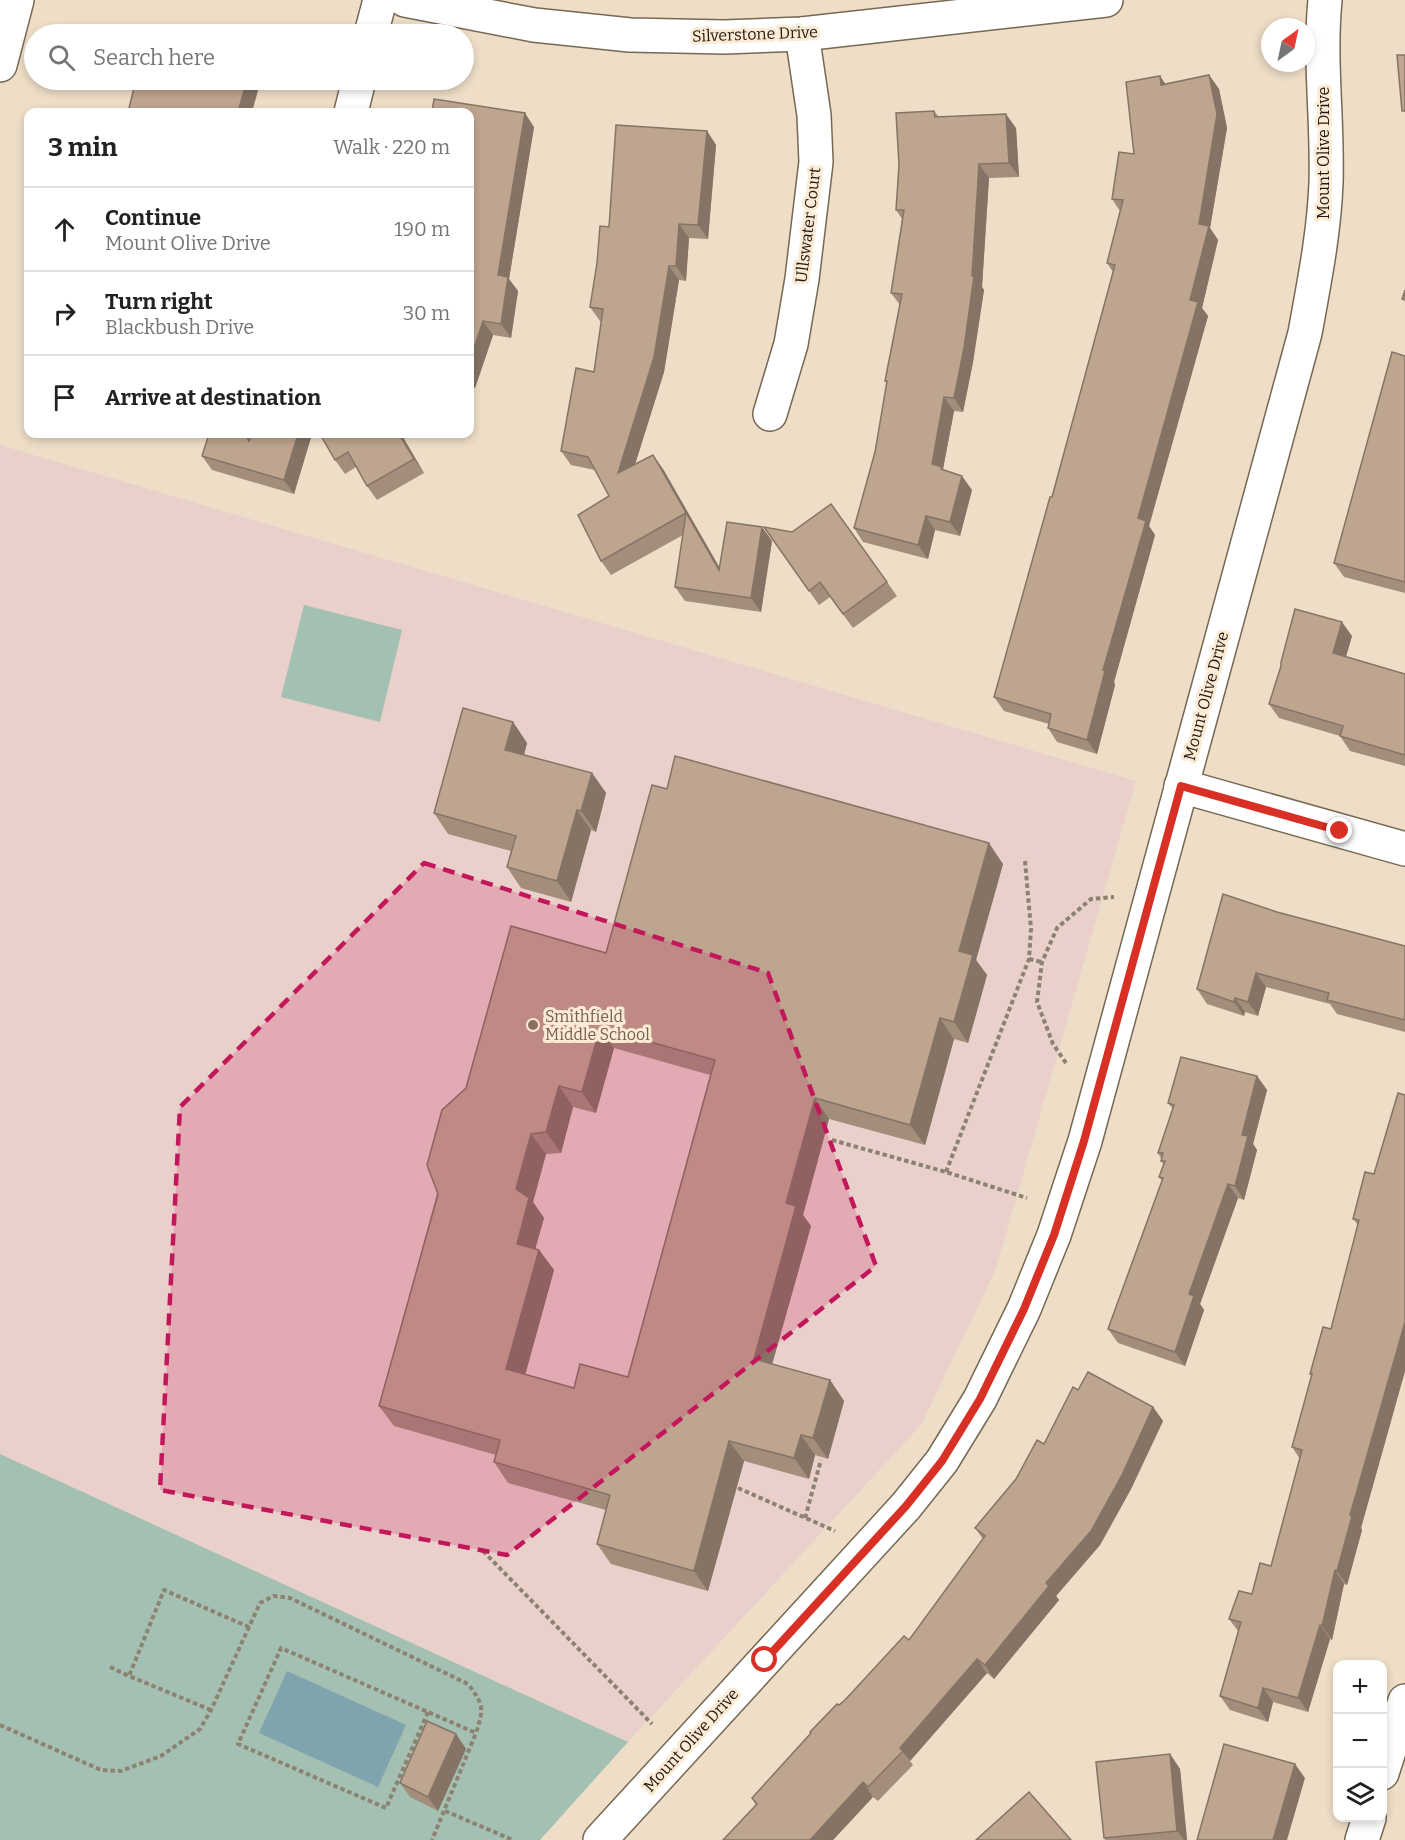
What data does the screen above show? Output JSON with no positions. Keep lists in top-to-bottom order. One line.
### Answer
{"streets":{"street":["Silverstone Drive","Mount Olive Drive","Ullswater Court"]},"crossings":[["Silverstone Drive","Ullswater Court"]],"places":["Smithfield Middle School"],"north":"top right","page":{"search":"Search here","heading":["3 min","Walk · 220 m"],"list":[["Continue","Mount Olive Drive","190 m"],["Turn right","Blackbush Drive","30 m"],"Arrive at destination"],"map_buttons":["+","−"]}}
